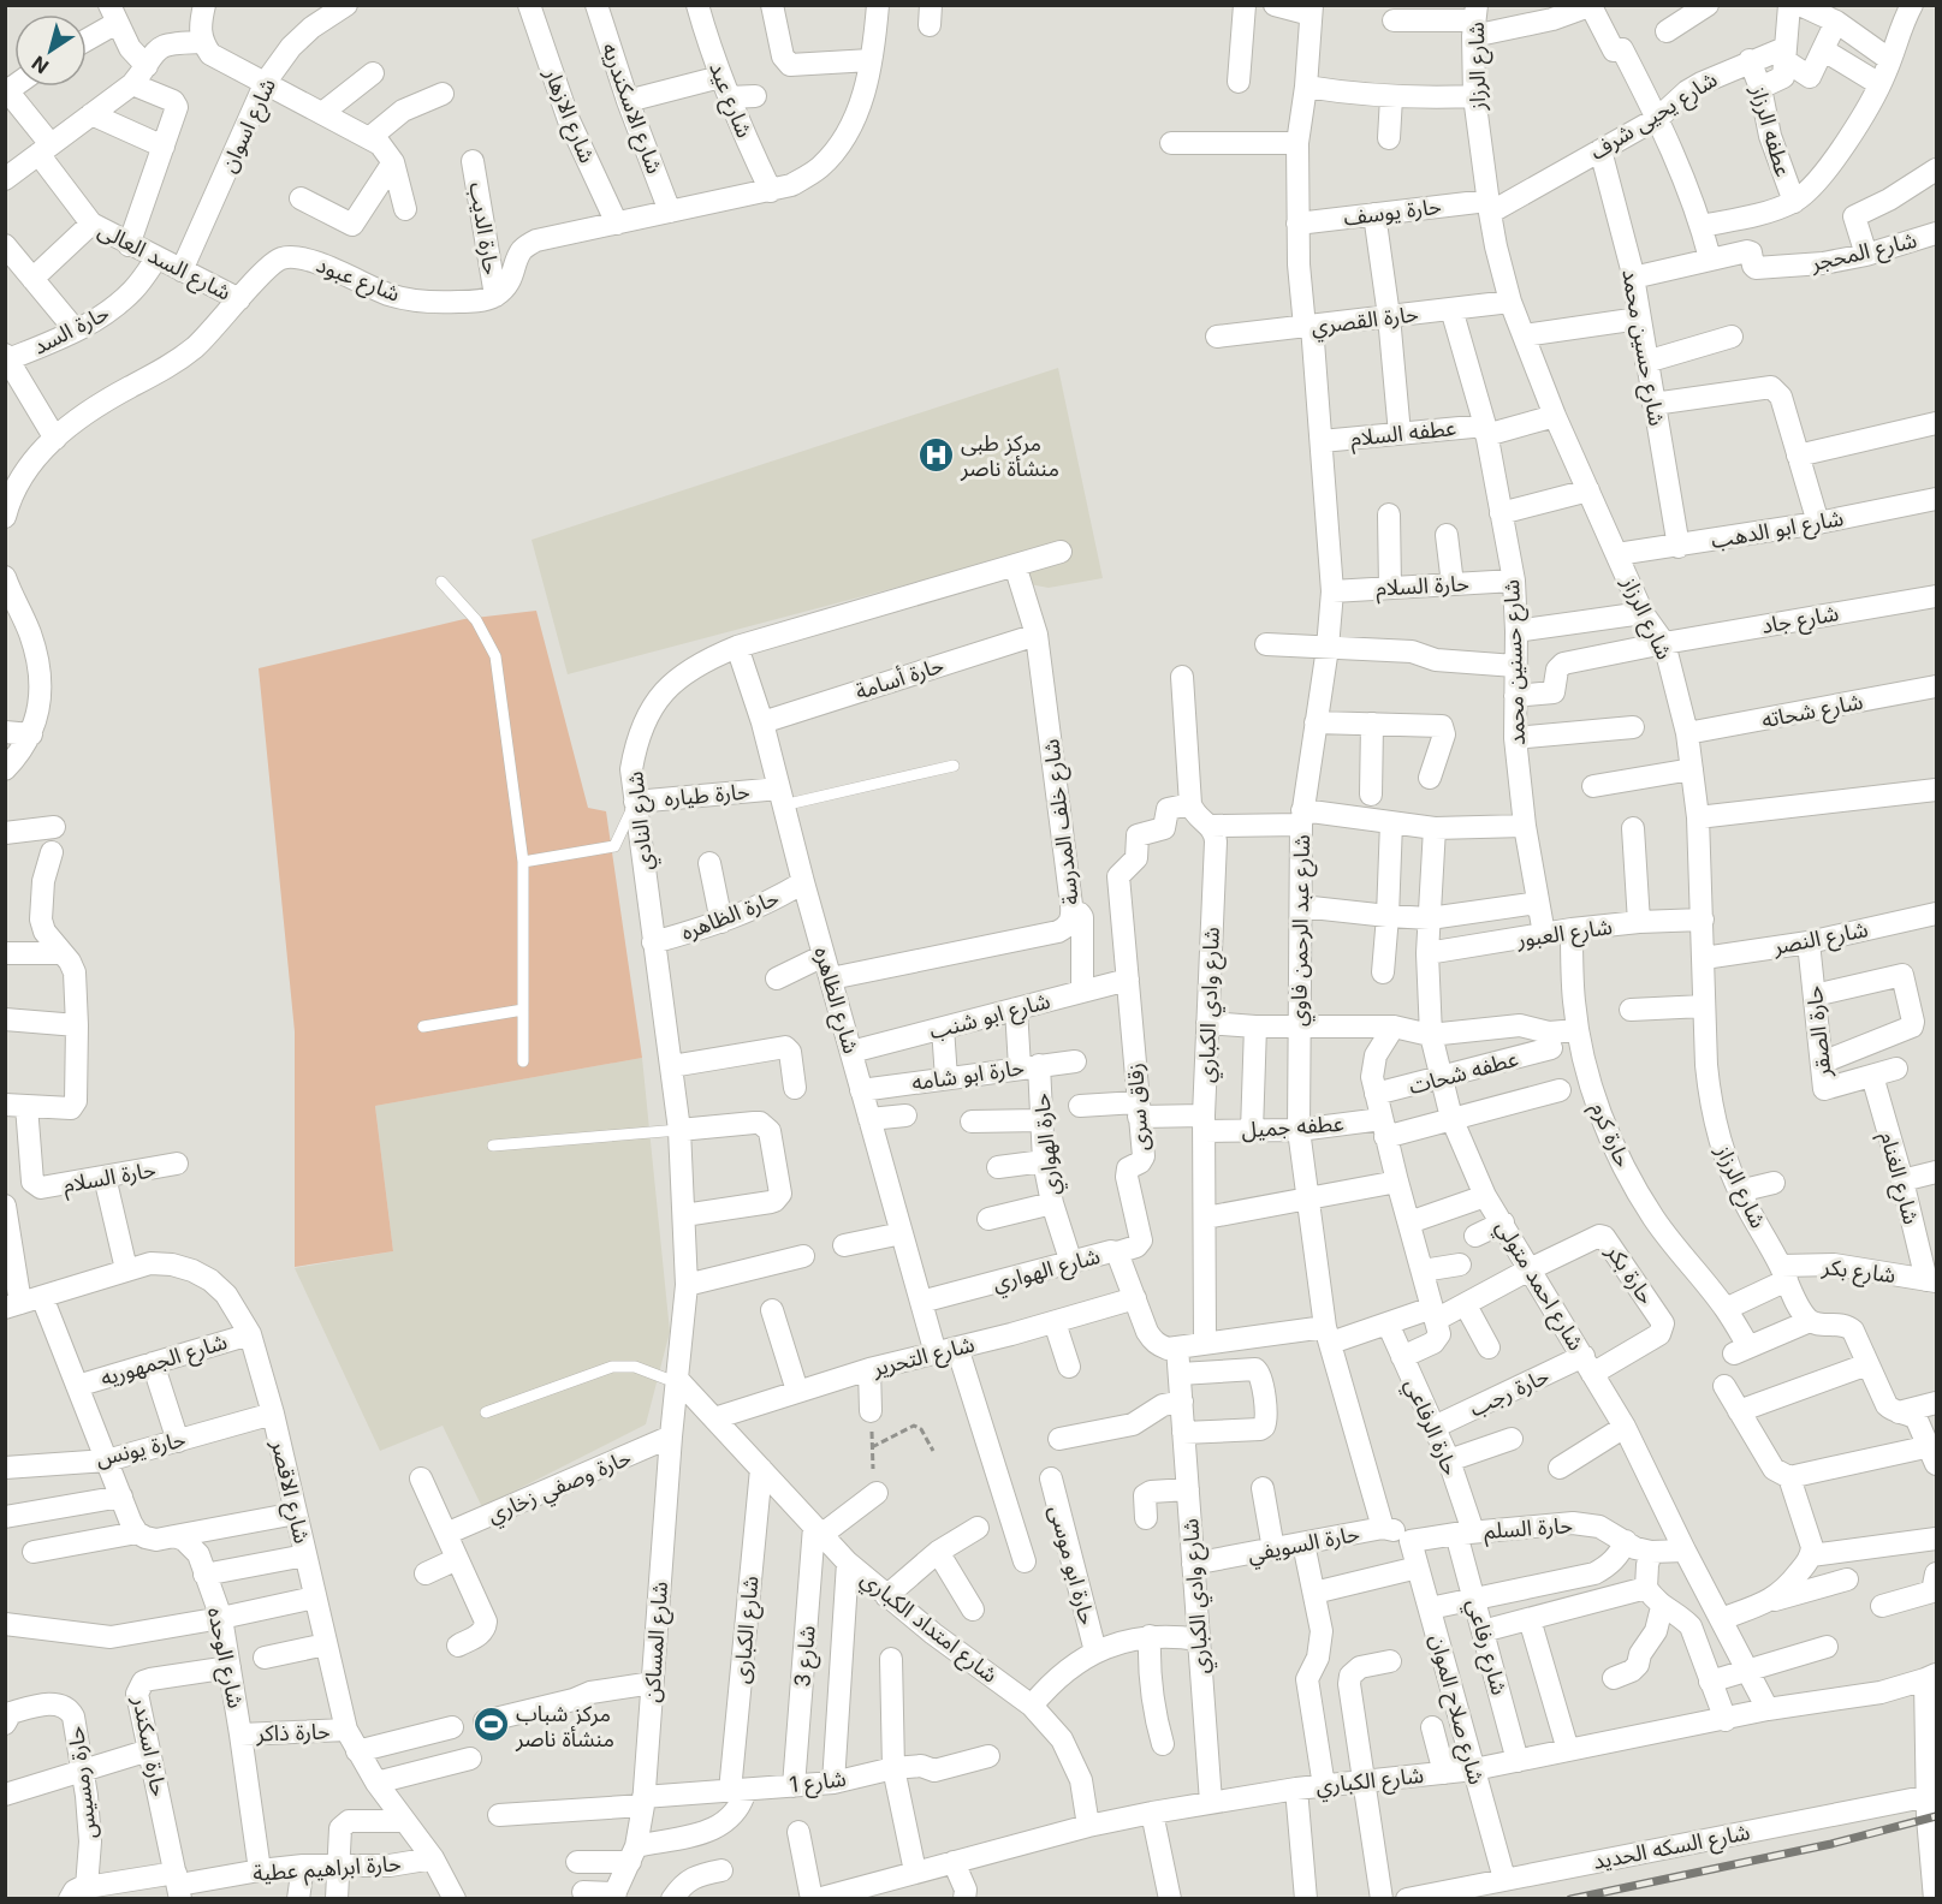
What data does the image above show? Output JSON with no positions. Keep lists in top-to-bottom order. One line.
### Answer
{"streets":{"street":["شارع الرزاز","شارع عيد","شارع الاسكندريه","شارع الازهار","شارع يحيى شرف","شارع اسوان","عطفه الرزاز","حارة يوسف","حارة الديب","شارع المحجر","شارع السد العالى","شارع عبود","حارة القصري","حارة السد","شارع حسين محمد","عطفه السلام","شارع ابو الدهب","حارة السلام","شارع جاد","شارع حسنين محمد","حارة أسامة","شارع شحاته","حارة طياره","شارع النادي","شارع خلف المدرسة","حارة الظاهره","شارع عبد الرحمن فاوي","شارع العبور","شارع النصر","شارع الظاهره","شارع وادي الكباري","شارع ابو شنب","حارة الصقر","عطفه شحات","حارة ابو شامه","زقاق سرى","عطفه جميل","حارة كرم","حارة الهواري","شارع الغنام","شارع الهواري","شارع بكر","حارة بكر","شارع احمد متولي","شارع التحرير","شارع الجمهوريه","حارة رجب","حارة الرفاعي","حارة يونس","حارة وصفي زخاري","شارع الاقصر","حارة السلم","حارة السويفي","حارة ابو موسى","شارع امتداد الكباري","شارع الكبارى","شارع المساكن","شارع رفاعي","شارع 3","شارع الوحده","شارع صلاح الموان","حارة ذاكر","حارة اسكندر","شارع الكباري","شارع 1","حارة رمسيس","شارع السكه الحديد","حارة ابراهيم عطية"]},"crossings":[["شارع الرزاز","شارع يحيى شرف"],["شارع الرزاز","حارة يوسف"],["شارع الرزاز","حارة القصري"],["شارع الرزاز","عطفه السلام"],["شارع الرزاز","شارع ابو الدهب"],["شارع الرزاز","شارع جاد"],["شارع الرزاز","شارع شحاته"],["شارع الرزاز","شارع العبور"],["شارع الرزاز","شارع النصر"],["شارع الرزاز","حارة كرم"],["شارع الرزاز","شارع بكر"],["شارع يحيى شرف","عطفه الرزاز"],["شارع يحيى شرف","حارة يوسف"],["شارع يحيى شرف","شارع حسين محمد"],["شارع اسوان","شارع السد العالى"],["حارة يوسف","شارع عبد الرحمن فاوي"],["حارة الديب","شارع عبود"],["شارع المحجر","شارع حسين محمد"],["شارع السد العالى","شارع عبود"],["شارع السد العالى","حارة السد"],["حارة القصري","شارع حسنين محمد"],["حارة القصري","شارع عبد الرحمن فاوي"],["شارع حسين محمد","شارع ابو الدهب"],["عطفه السلام","شارع حسنين محمد"],["عطفه السلام","شارع عبد الرحمن فاوي"],["حارة السلام","شارع حسنين محمد"],["حارة السلام","شارع عبد الرحمن فاوي"],["شارع جاد","شارع حسنين محمد"],["شارع حسنين محمد","شارع العبور"],["حارة أسامة","شارع خلف المدرسة"],["حارة أسامة","شارع الظاهره"],["حارة طياره","شارع النادي"],["حارة طياره","شارع الظاهره"],["شارع النادي","شارع خلف المدرسة"],["شارع النادي","حارة الظاهره"],["شارع النادي","شارع الظاهره"],["شارع النادي","شارع امتداد الكباري"],["شارع النادي","شارع المساكن"],["شارع خلف المدرسة","شارع الظاهره"],["حارة الظاهره","شارع الظاهره"],["شارع عبد الرحمن فاوي","عطفه جميل"],["شارع عبد الرحمن فاوي","حارة بكر"],["شارع عبد الرحمن فاوي","حارة السويفي"],["شارع العبور","حارة كرم"],["شارع العبور","شارع احمد متولي"],["شارع النصر","حارة الصقر"],["شارع الظاهره","شارع ابو شنب"],["شارع الظاهره","حارة ابو شامه"],["شارع الظاهره","شارع الهواري"],["شارع الظاهره","شارع التحرير"],["شارع وادي الكباري","عطفه جميل"],["شارع وادي الكباري","شارع الهواري"],["شارع وادي الكباري","حارة السويفي"],["شارع وادي الكباري","شارع الكباري"],["شارع ابو شنب","زقاق سرى"],["شارع ابو شنب","حارة الهواري"],["حارة الصقر","شارع الغنام"],["عطفه شحات","شارع احمد متولي"],["حارة ابو شامه","حارة الهواري"],["زقاق سرى","عطفه جميل"],["زقاق سرى","شارع الهواري"],["عطفه جميل","شارع احمد متولي"],["حارة الهواري","شارع الهواري"],["شارع الغنام","شارع بكر"],["شارع الهواري","شارع التحرير"],["حارة بكر","شارع احمد متولي"],["حارة بكر","حارة رجب"],["حارة بكر","حارة الرفاعي"],["شارع احمد متولي","حارة رجب"],["شارع احمد متولي","حارة السلم"],["شارع احمد متولي","شارع الكباري"],["شارع التحرير","شارع امتداد الكباري"],["شارع الجمهوريه","شارع الاقصر"],["حارة رجب","حارة الرفاعي"],["حارة الرفاعي","حارة السلم"],["حارة الرفاعي","شارع رفاعي"],["حارة يونس","شارع الاقصر"],["حارة وصفي زخاري","شارع المساكن"],["شارع الاقصر","حارة ذاكر"],["شارع الاقصر","حارة ابراهيم عطية"],["حارة السلم","حارة السويفي"],["حارة السلم","شارع رفاعي"],["حارة السلم","شارع صلاح الموان"],["حارة السويفي","شارع صلاح الموان"],["شارع امتداد الكباري","شارع الكبارى"],["شارع امتداد الكباري","شارع المساكن"],["شارع امتداد الكباري","شارع 3"],["شارع امتداد الكباري","شارع الكباري"],["شارع الكبارى","شارع 1"],["شارع المساكن","شارع 1"],["شارع رفاعي","شارع الكباري"],["شارع 3","شارع 1"],["شارع الوحده","حارة ذاكر"],["شارع الوحده","حارة اسكندر"],["شارع الوحده","حارة ابراهيم عطية"],["شارع صلاح الموان","شارع الكباري"],["شارع صلاح الموان","شارع السكه الحديد"],["حارة اسكندر","حارة ابراهيم عطية"],["حارة رمسيس","حارة ابراهيم عطية"]],"places":{"hospital":["مركز طبى منشأة ناصر"],"sports":["مركز شباب منشأة ناصر"]},"north":"bottom left"}
